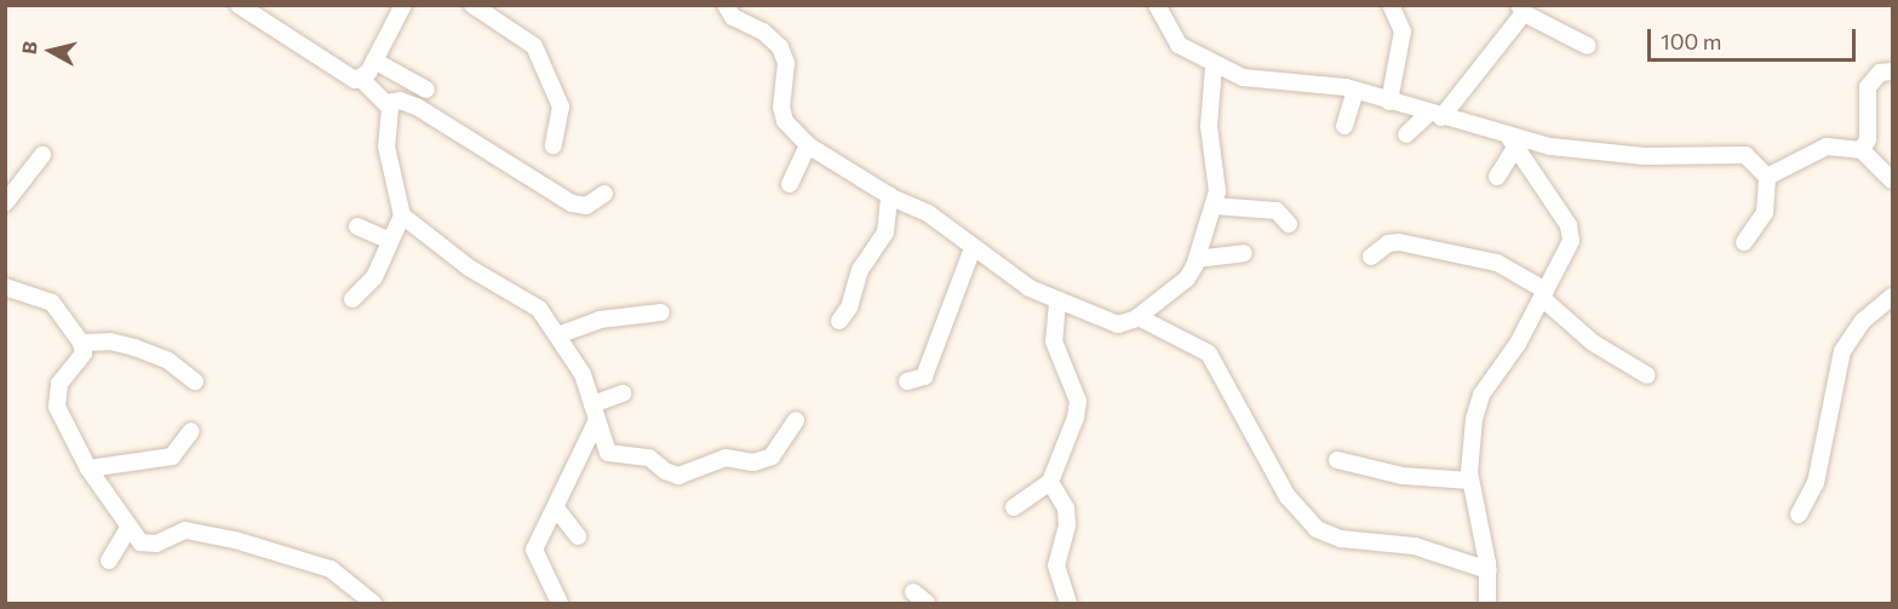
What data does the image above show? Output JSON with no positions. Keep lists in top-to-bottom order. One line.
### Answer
{"scale_bar":"100 m","north":"left"}
